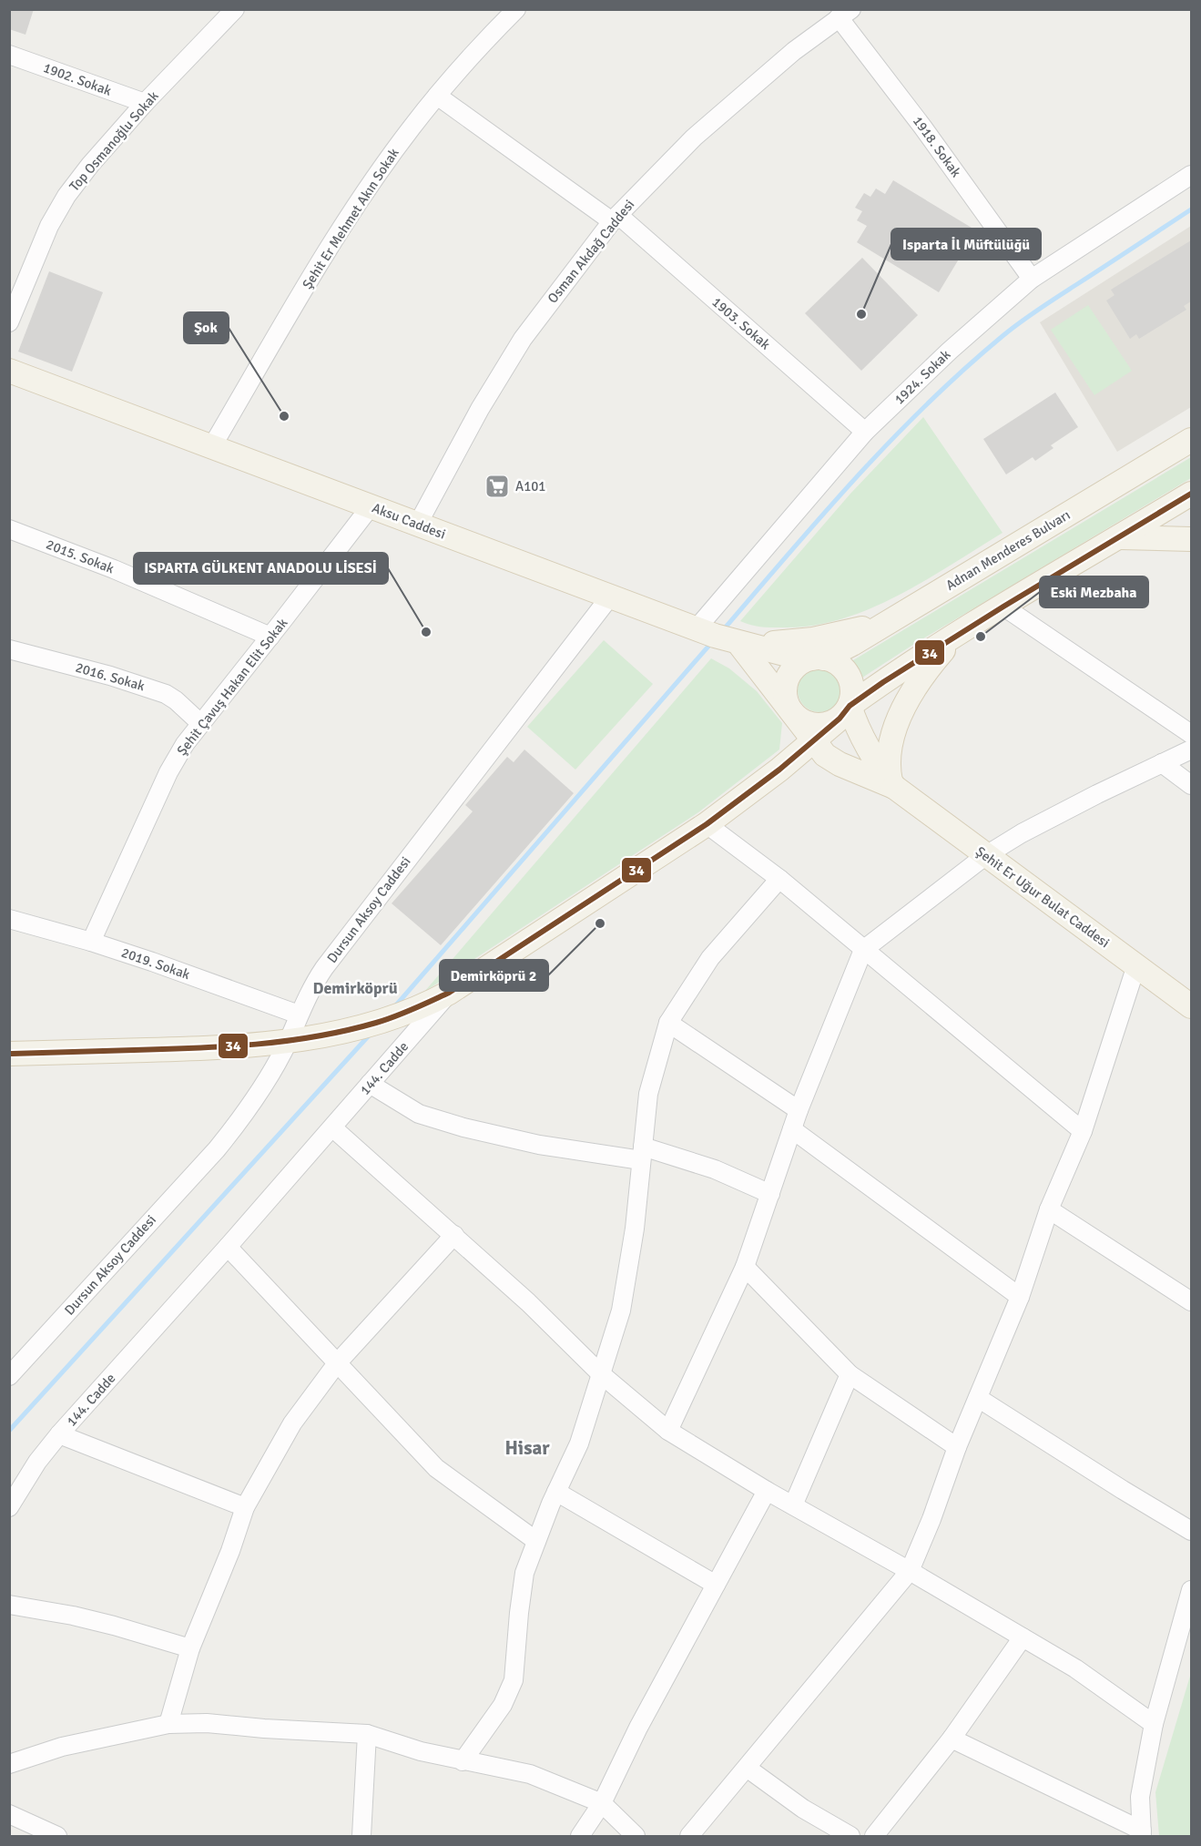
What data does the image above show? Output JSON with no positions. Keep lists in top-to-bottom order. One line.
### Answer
{"streets":{"main road":["Aksu Caddesi","Adnan Menderes Bulvarı","Şehit Er Uğur Bulat Caddesi","144. Cadde"],"street":["1902. Sokak","Top Osmanoğlu Sokak","1918. Sokak","Şehit Er Mehmet Akın Sokak","Osman Akdağ Caddesi","1903. Sokak","1924. Sokak","2015. Sokak","2016. Sokak","Şehit Çavuş Hakan Elit Sokak","Dursun Aksoy Caddesi","2019. Sokak"]},"crossings":[["1902. Sokak","Top Osmanoğlu Sokak"],["1918. Sokak","Osman Akdağ Caddesi"],["1918. Sokak","1924. Sokak"],["Şehit Er Mehmet Akın Sokak","1903. Sokak"],["Şehit Er Mehmet Akın Sokak","Aksu Caddesi"],["Osman Akdağ Caddesi","1903. Sokak"],["Osman Akdağ Caddesi","Aksu Caddesi"],["1903. Sokak","1924. Sokak"],["1924. Sokak","Aksu Caddesi"],["Aksu Caddesi","Adnan Menderes Bulvarı"],["Aksu Caddesi","Şehit Çavuş Hakan Elit Sokak"],["Aksu Caddesi","Şehit Er Uğur Bulat Caddesi"],["Aksu Caddesi","Dursun Aksoy Caddesi"],["Aksu Caddesi","144. Cadde"],["Adnan Menderes Bulvarı","Şehit Er Uğur Bulat Caddesi"],["Adnan Menderes Bulvarı","144. Cadde"],["2015. Sokak","Şehit Çavuş Hakan Elit Sokak"],["2016. Sokak","Şehit Çavuş Hakan Elit Sokak"],["Şehit Çavuş Hakan Elit Sokak","2019. Sokak"],["Şehit Er Uğur Bulat Caddesi","144. Cadde"],["Dursun Aksoy Caddesi","2019. Sokak"]],"districts":["Demirköprü","Hisar"],"places":{"other":["Isparta İl Müftülüğü","Şok","ISPARTA GÜLKENT ANADOLU LİSESİ","Eski Mezbaha","Demirköprü 2"],"supermarket":["A101"]},"lines":["transit line 34"]}
